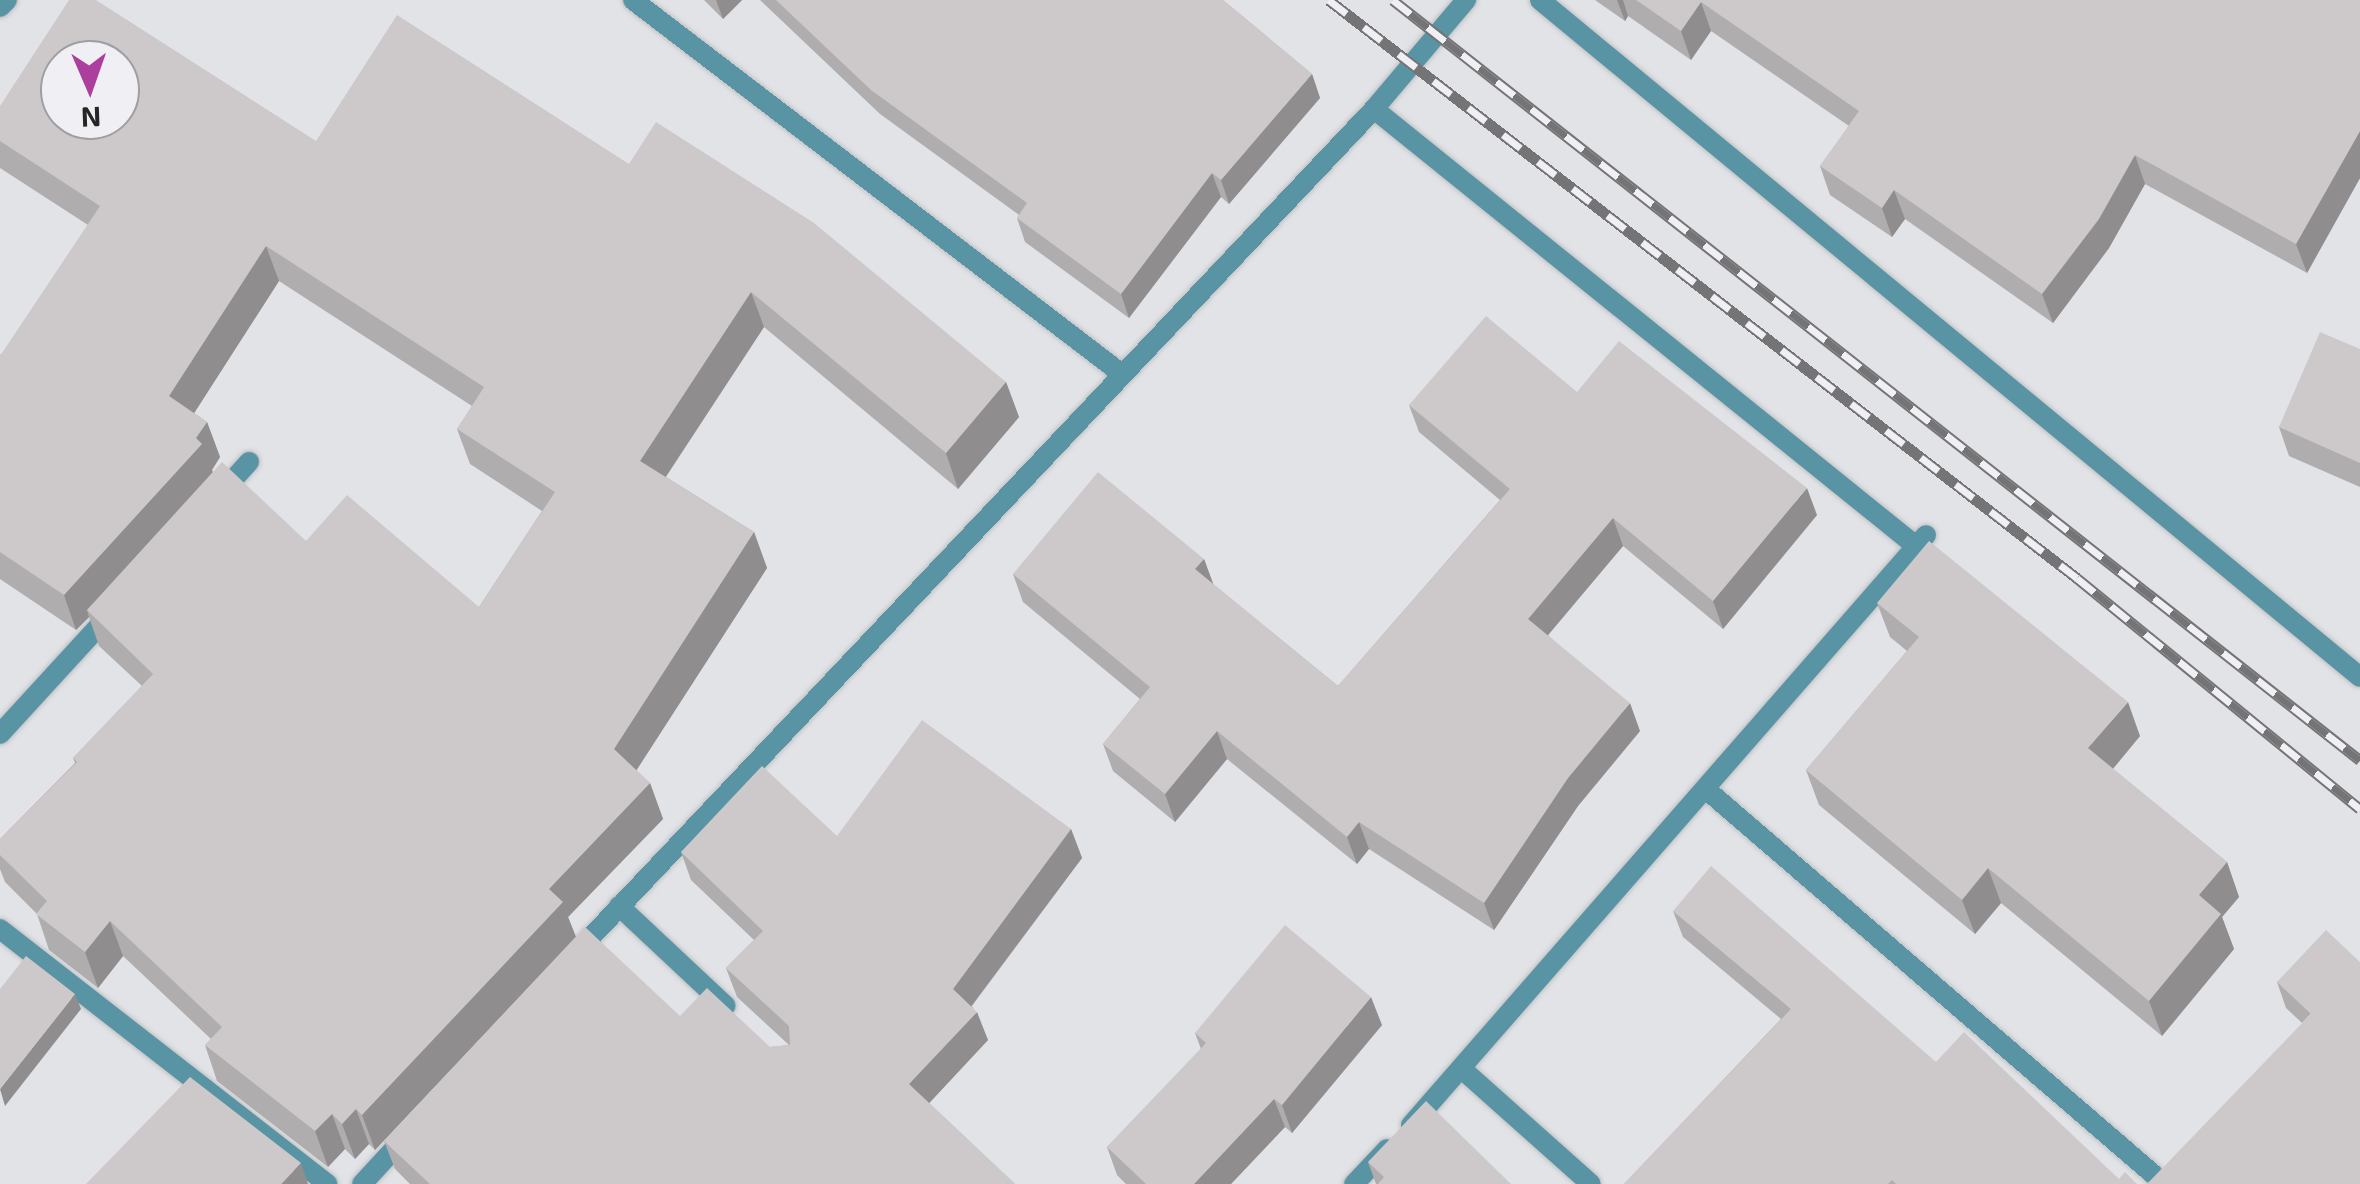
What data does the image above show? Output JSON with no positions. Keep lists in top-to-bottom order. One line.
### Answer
{"north":"bottom"}
